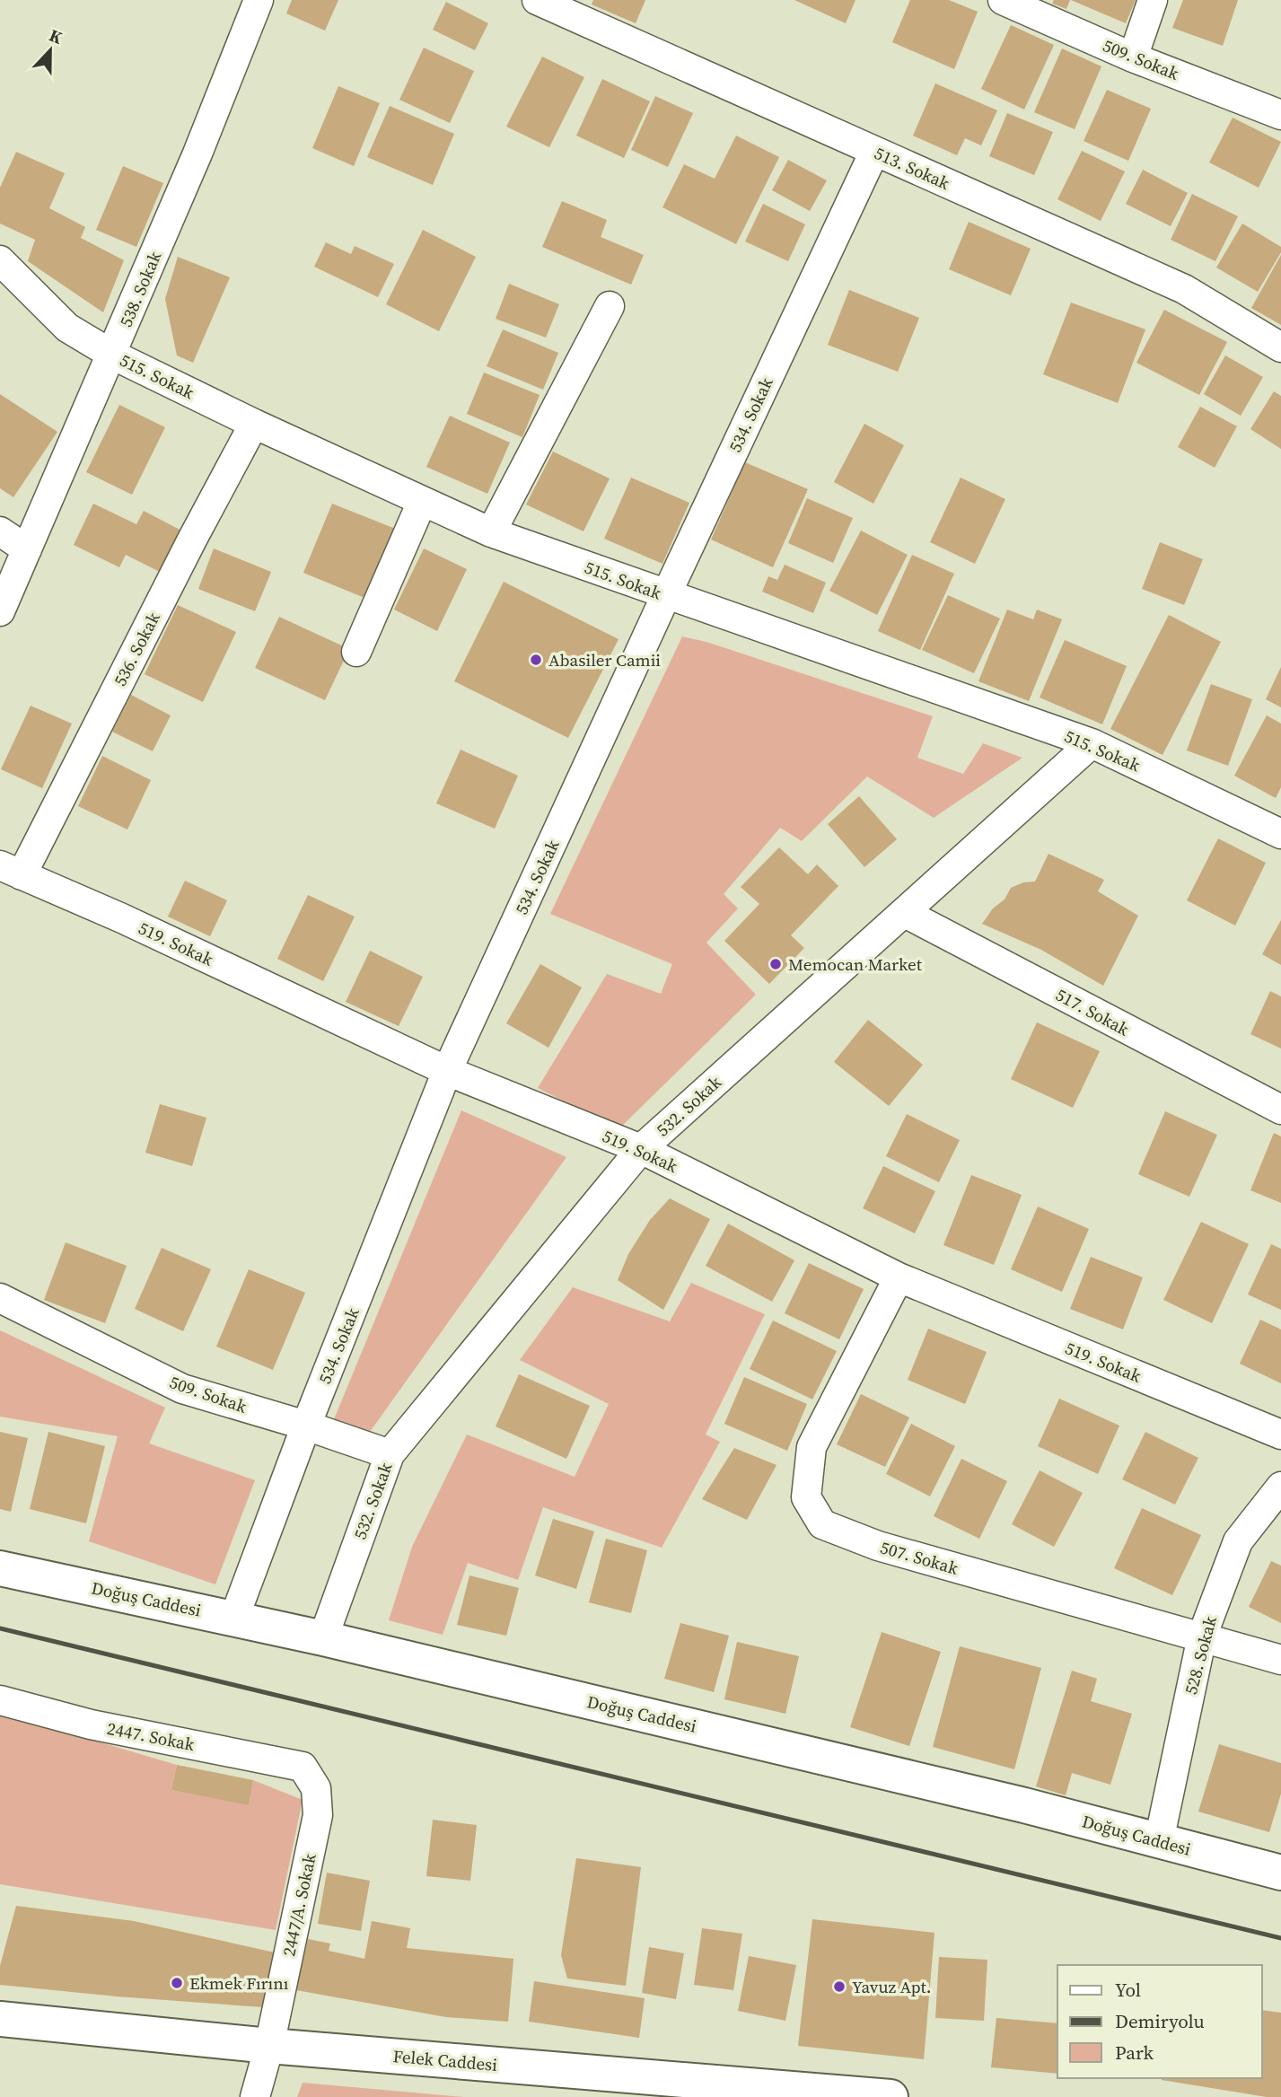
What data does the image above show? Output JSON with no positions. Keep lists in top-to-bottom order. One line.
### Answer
{"streets":{"street":["509. Sokak","513. Sokak","538. Sokak","515. Sokak","534. Sokak","536. Sokak","519. Sokak","517. Sokak","532. Sokak","507. Sokak","Doğuş Caddesi","528. Sokak","2447. Sokak","2447/A. Sokak","Felek Caddesi"]},"crossings":[["509. Sokak","534. Sokak"],["509. Sokak","532. Sokak"],["513. Sokak","534. Sokak"],["538. Sokak","515. Sokak"],["515. Sokak","534. Sokak"],["515. Sokak","536. Sokak"],["515. Sokak","532. Sokak"],["534. Sokak","519. Sokak"],["534. Sokak","Doğuş Caddesi"],["536. Sokak","519. Sokak"],["519. Sokak","532. Sokak"],["519. Sokak","507. Sokak"],["517. Sokak","532. Sokak"],["532. Sokak","Doğuş Caddesi"],["507. Sokak","528. Sokak"],["Doğuş Caddesi","528. Sokak"],["2447. Sokak","2447/A. Sokak"],["2447/A. Sokak","Felek Caddesi"]],"places":["Abasiler Camii","Memocan Market","Ekmek Fırını","Yavuz Apt."],"legend":["Yol","Demiryolu","Park"],"north":"top"}
